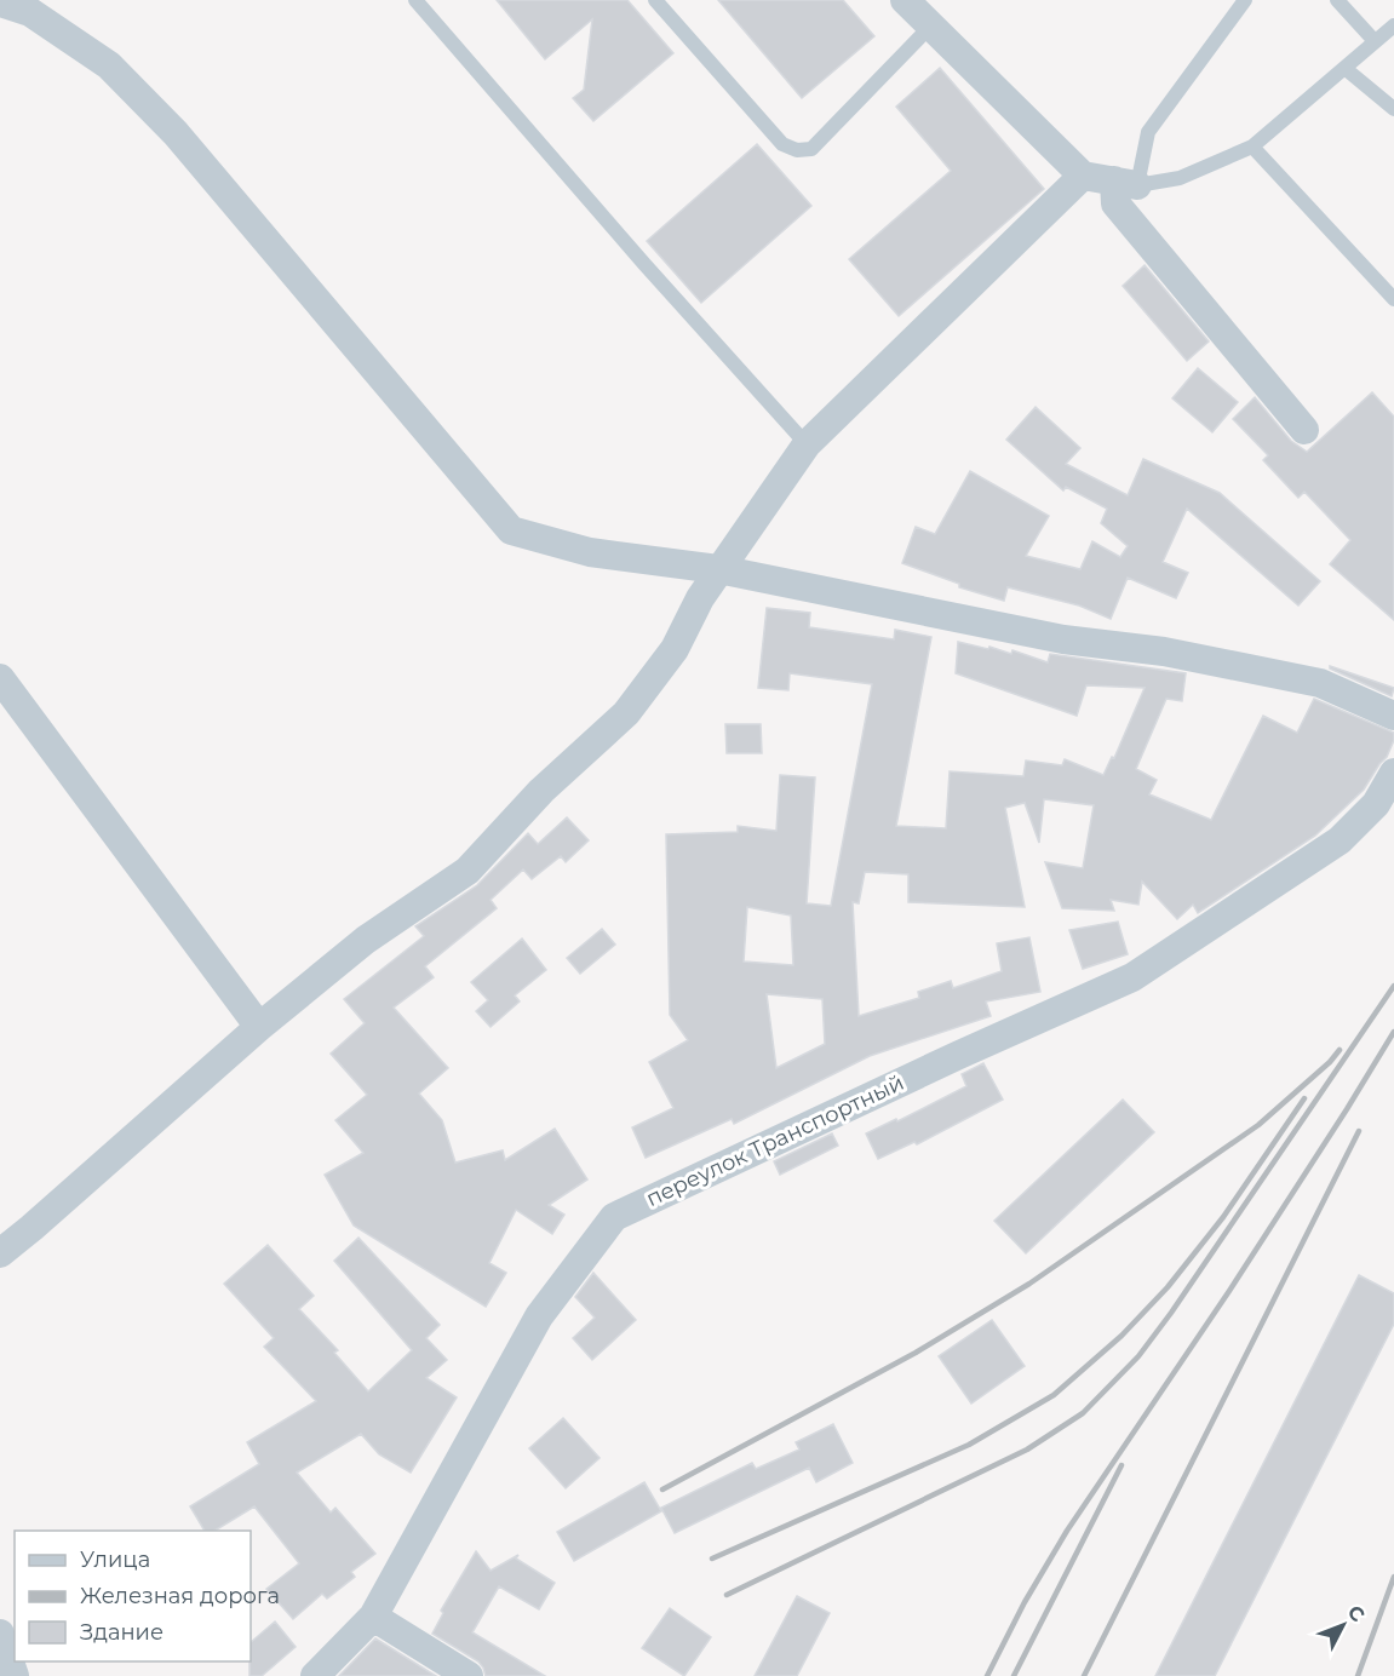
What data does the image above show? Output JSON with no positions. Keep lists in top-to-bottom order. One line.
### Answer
{"streets":{"street":["переулок Транспортный"]},"legend":["Улица","Железная дорога","Здание"],"north":"top right"}
